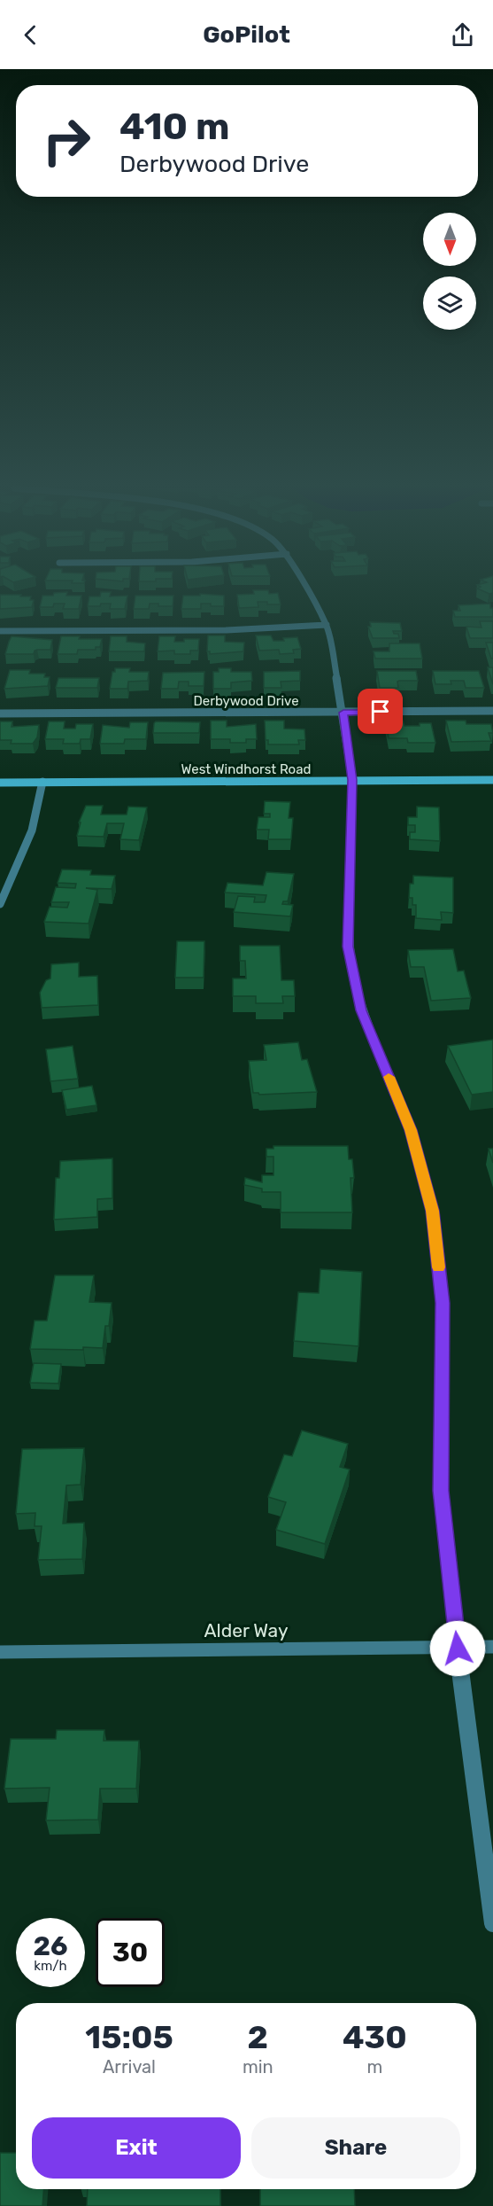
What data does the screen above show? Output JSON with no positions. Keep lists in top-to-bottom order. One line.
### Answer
{"streets":{"street":["Derbywood Drive","West Windhorst Road","Alder Way"]},"north":"bottom","page":{"header":"GoPilot","turn":["410 m","Derbywood Drive"],"speed":"26 km/h","limit":"30","eta":["15:05","Arrival","2","min","430","m"],"buttons":["Exit","Share"]}}
